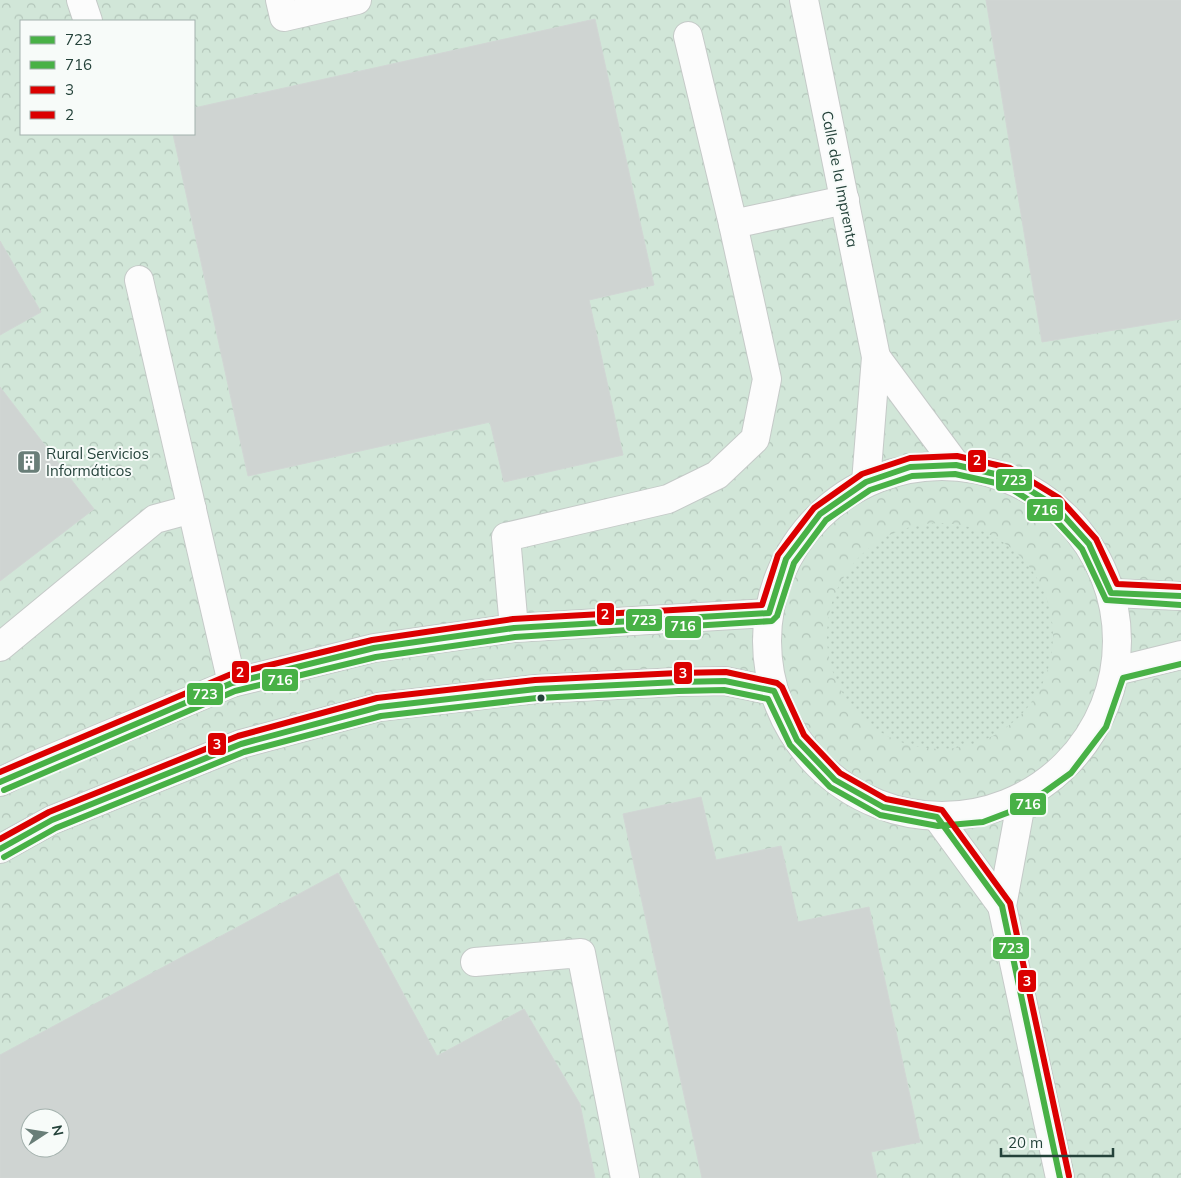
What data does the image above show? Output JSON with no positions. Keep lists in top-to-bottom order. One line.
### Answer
{"streets":{"street":["Calle de la Imprenta"]},"places":{"building":["Rural Servicios Informáticos"]},"lines":["transit line 2","transit line 723","transit line 716","transit line 3"],"legend":["723","716","3","2"],"scale_bar":"20 m","north":"right"}
